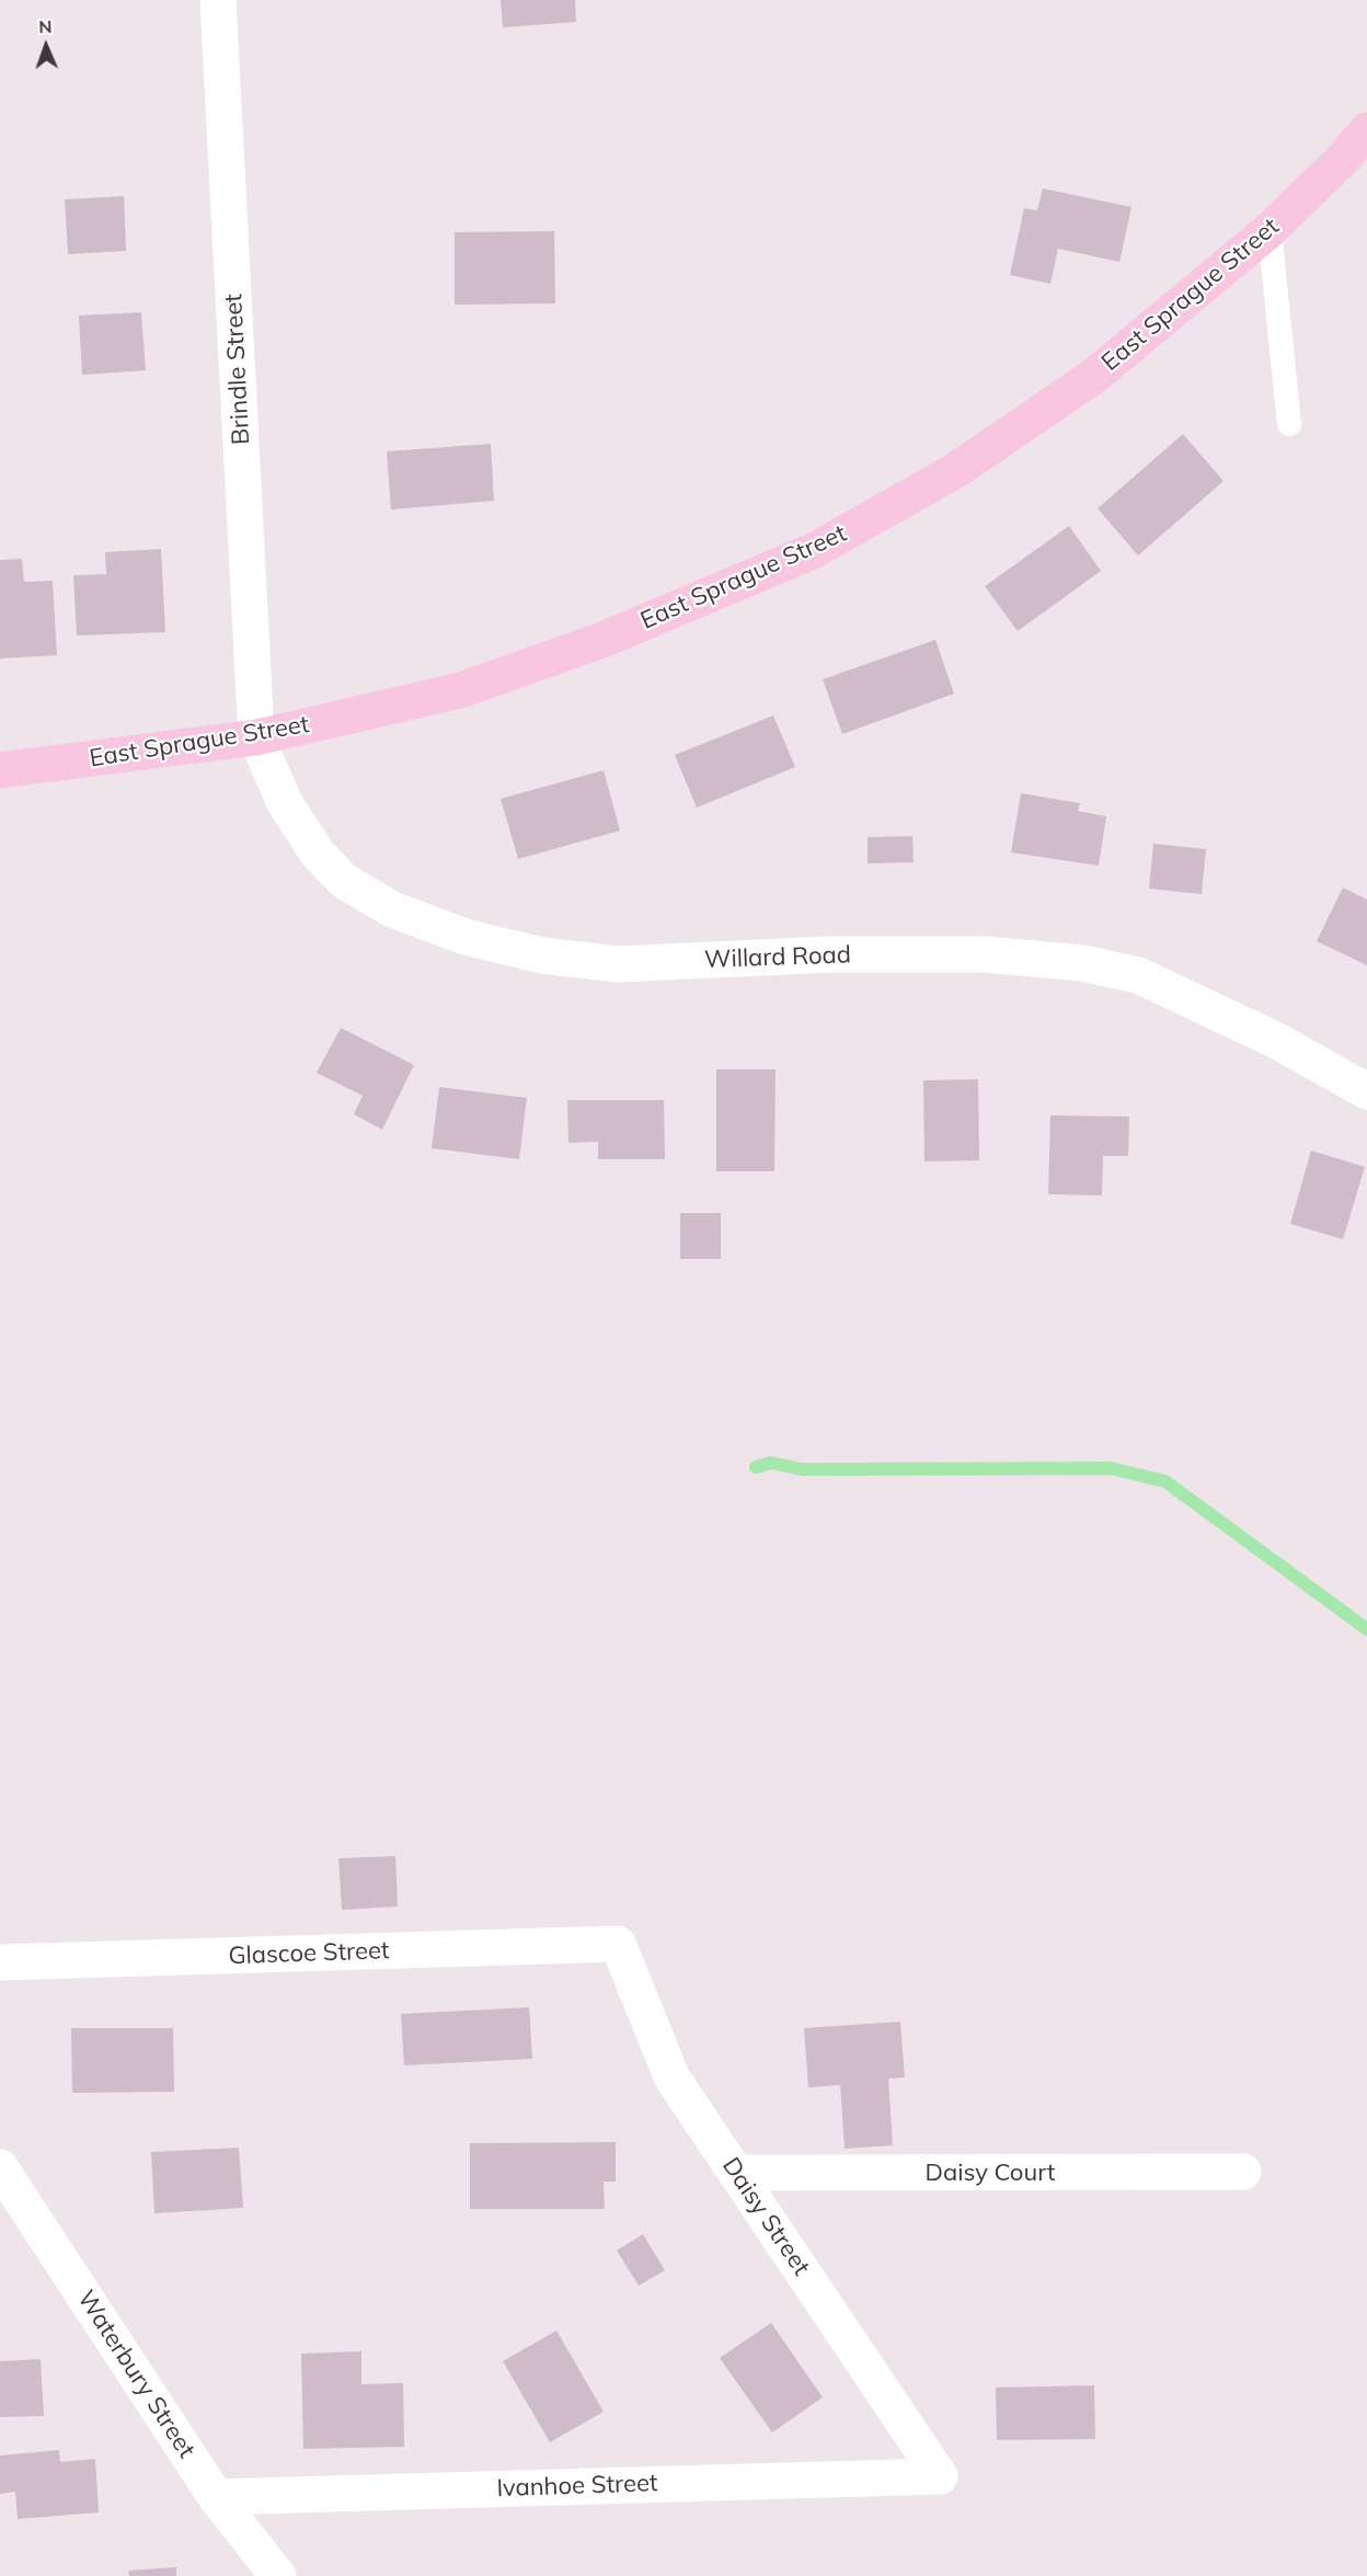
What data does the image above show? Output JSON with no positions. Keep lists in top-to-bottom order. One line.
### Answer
{"streets":{"street":["East Sprague Street","Brindle Street","Willard Road","Glascoe Street","Daisy Court","Daisy Street","Waterbury Street","Ivanhoe Street"]},"crossings":[["East Sprague Street","Brindle Street"],["East Sprague Street","Willard Road"],["Brindle Street","Willard Road"],["Glascoe Street","Daisy Street"],["Daisy Court","Daisy Street"],["Daisy Street","Ivanhoe Street"],["Waterbury Street","Ivanhoe Street"]],"north":"top"}
